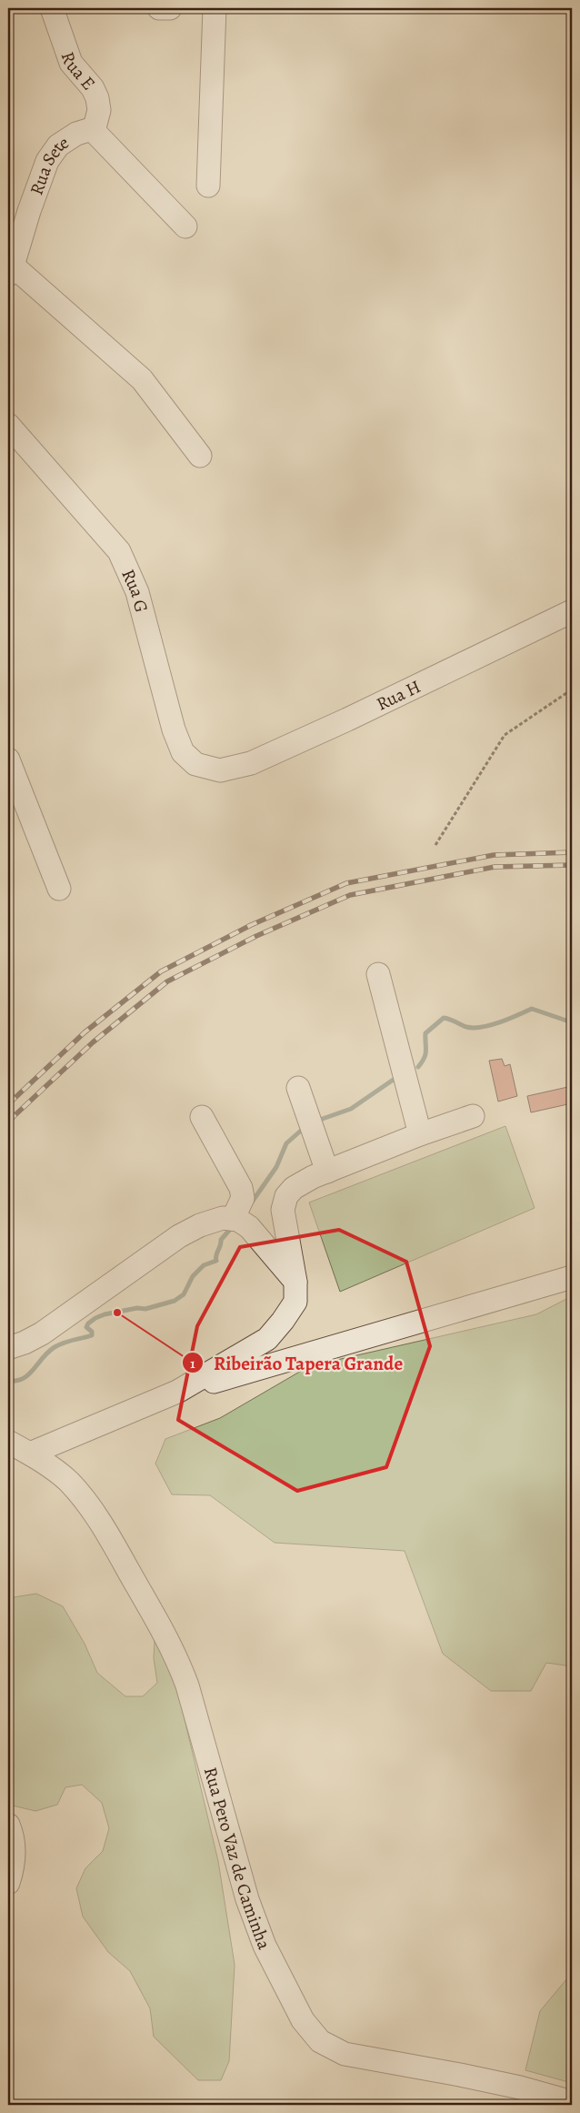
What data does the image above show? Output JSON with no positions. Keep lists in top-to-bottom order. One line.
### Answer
{"streets":{"street":["Rua E","Rua Sete","Rua G","Rua H","Rua Pero Vaz de Caminha"]},"crossings":[["Rua E","Rua Sete"],["Rua G","Rua H"]],"places":["Ribeirão Tapera Grande"]}
